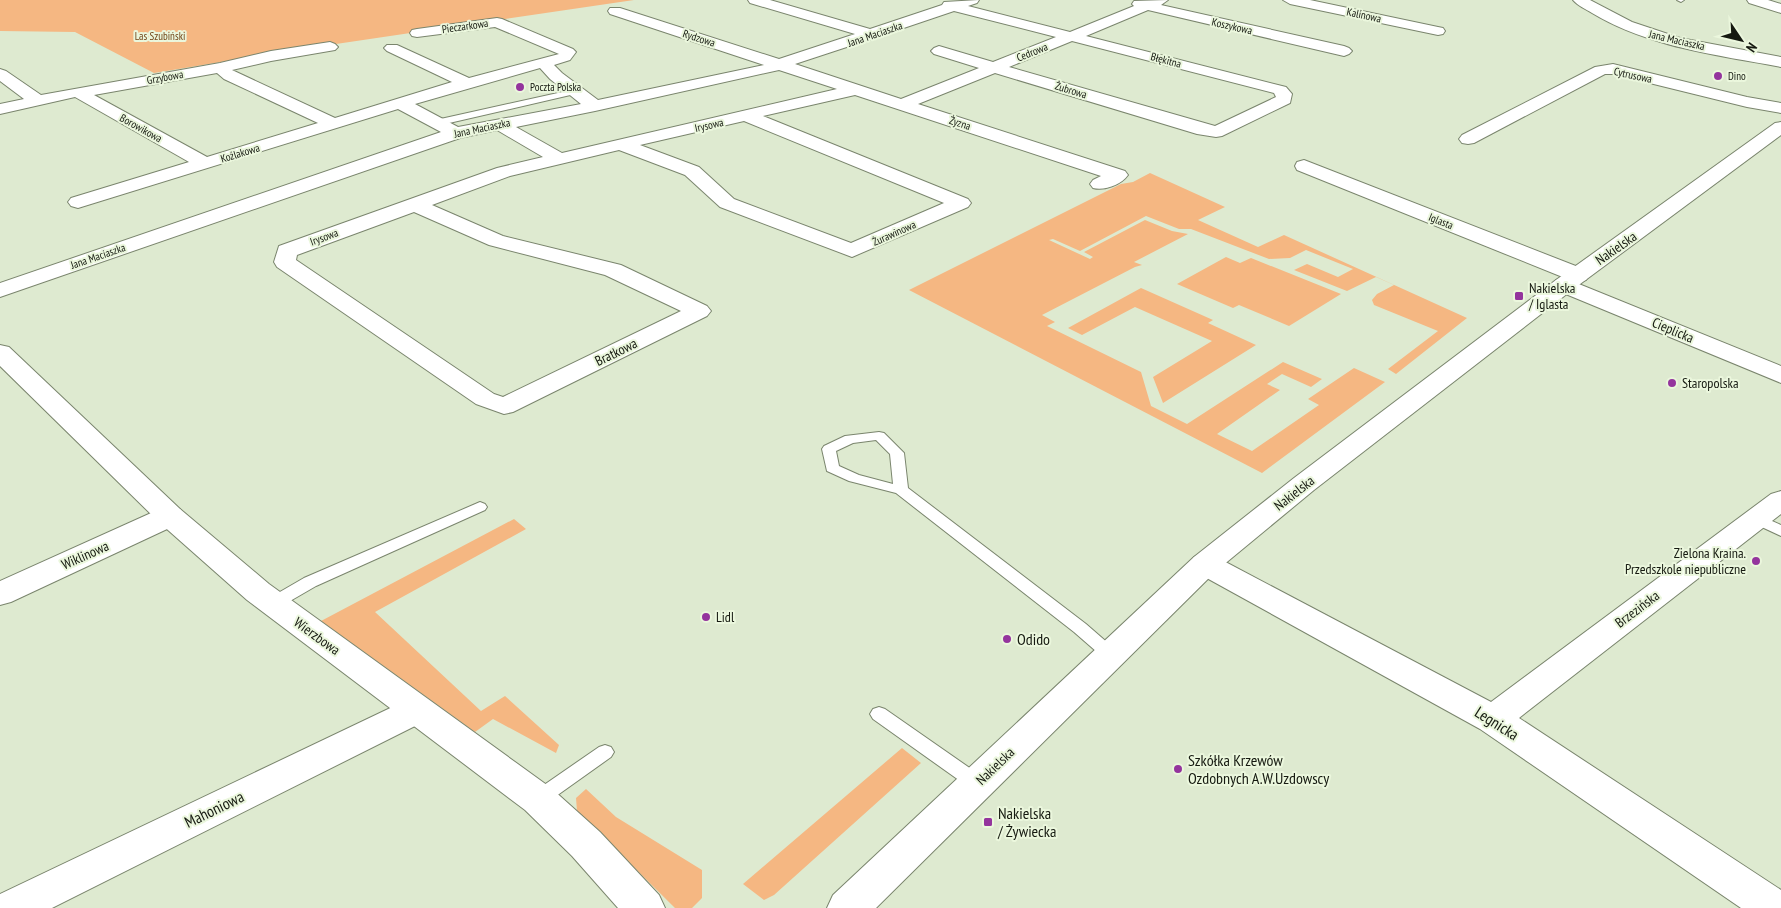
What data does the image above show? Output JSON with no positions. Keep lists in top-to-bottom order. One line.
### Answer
{"streets":{"street":["Kalinowa","Pieczarkowa","Koszykowa","Jana Maciaszka","Rydzowa","Cedrowa","Błękitna","Cytrusowa","Grzybowa","Żubrowa","Żyzna","Irysowa","Borowikowa","Koźlakowa","Iglasta","Żurawinowa","Nakielska","Cieplicka","Bratkowa","Wiklinowa","Brzezińska","Wierzbowa","Legnicka","Mahoniowa"]},"crossings":[["Pieczarkowa","Koźlakowa"],["Koszykowa","Cedrowa"],["Jana Maciaszka","Rydzowa"],["Jana Maciaszka","Błękitna"],["Jana Maciaszka","Żyzna"],["Rydzowa","Żyzna"],["Cedrowa","Błękitna"],["Cedrowa","Żubrowa"],["Cedrowa","Żyzna"],["Błękitna","Żubrowa"],["Cytrusowa","Nakielska"],["Grzybowa","Borowikowa"],["Żyzna","Irysowa"],["Irysowa","Żurawinowa"],["Irysowa","Bratkowa"],["Borowikowa","Koźlakowa"],["Iglasta","Nakielska"],["Iglasta","Cieplicka"],["Nakielska","Cieplicka"],["Nakielska","Legnicka"],["Wiklinowa","Wierzbowa"],["Brzezińska","Legnicka"],["Wierzbowa","Mahoniowa"]],"parks":["Las Szubiński"],"places":{"other":["Dino","Poczta Polska","Staropolska","Zielona Kraina. Przedszkole niepubliczne","Lidl","Odido","Szkółka Krzewów Ozdobnych A.W.Uzdowscy"],"transit":["Nakielska / Iglasta","Nakielska / Żywiecka"]},"north":"bottom right"}
